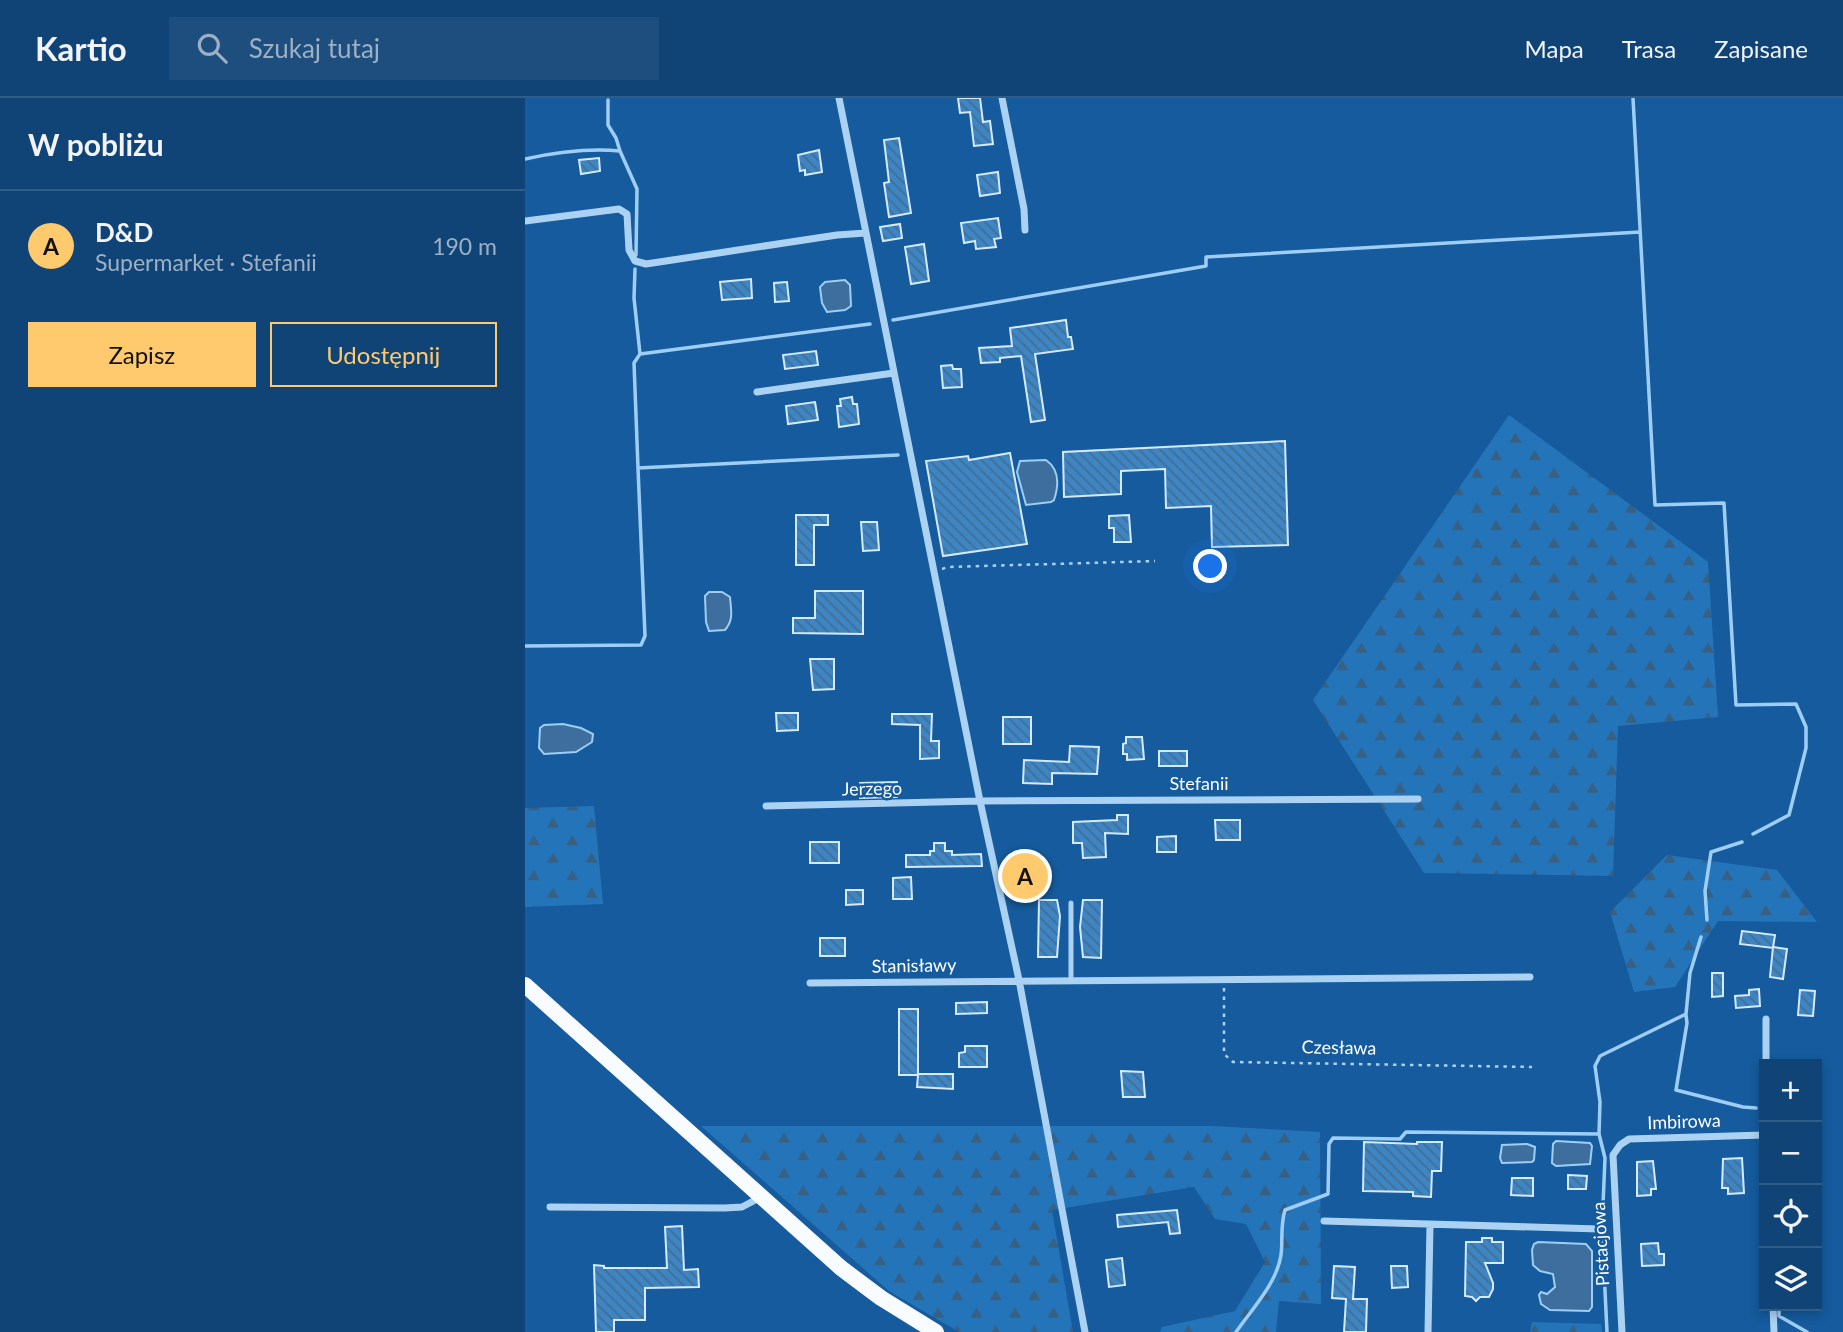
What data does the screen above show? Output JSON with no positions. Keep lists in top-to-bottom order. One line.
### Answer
{"streets":{"street":["Stefanii","Jerzego","Stanisławy","Imbirowa","Pistacjowa"],"path":["Czesława"]},"crossings":[["Stefanii","Jerzego"],["Imbirowa","Pistacjowa"]],"page":{"header":"Kartio","search":"Szukaj tutaj","nav":["Mapa","Trasa","Zapisane"],"heading":"W pobliżu","list":[{"mark":"A","name":"D&D","note":"Supermarket · Stefanii","value":"190 m"}],"buttons":["Zapisz","Udostępnij"],"pins":"A","map_buttons":["+","−"]}}
